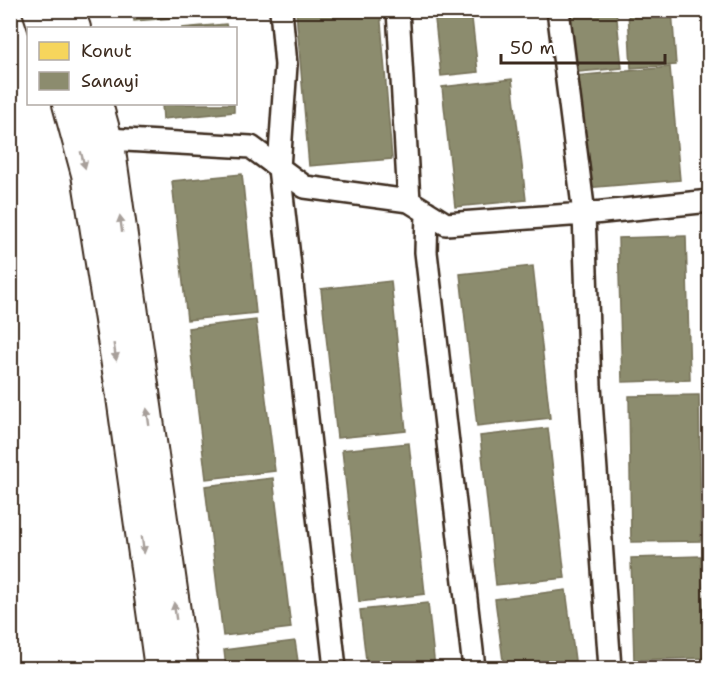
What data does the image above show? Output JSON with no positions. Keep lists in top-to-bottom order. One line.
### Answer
{"legend":["Konut","Sanayi"],"scale_bar":"50 m"}
